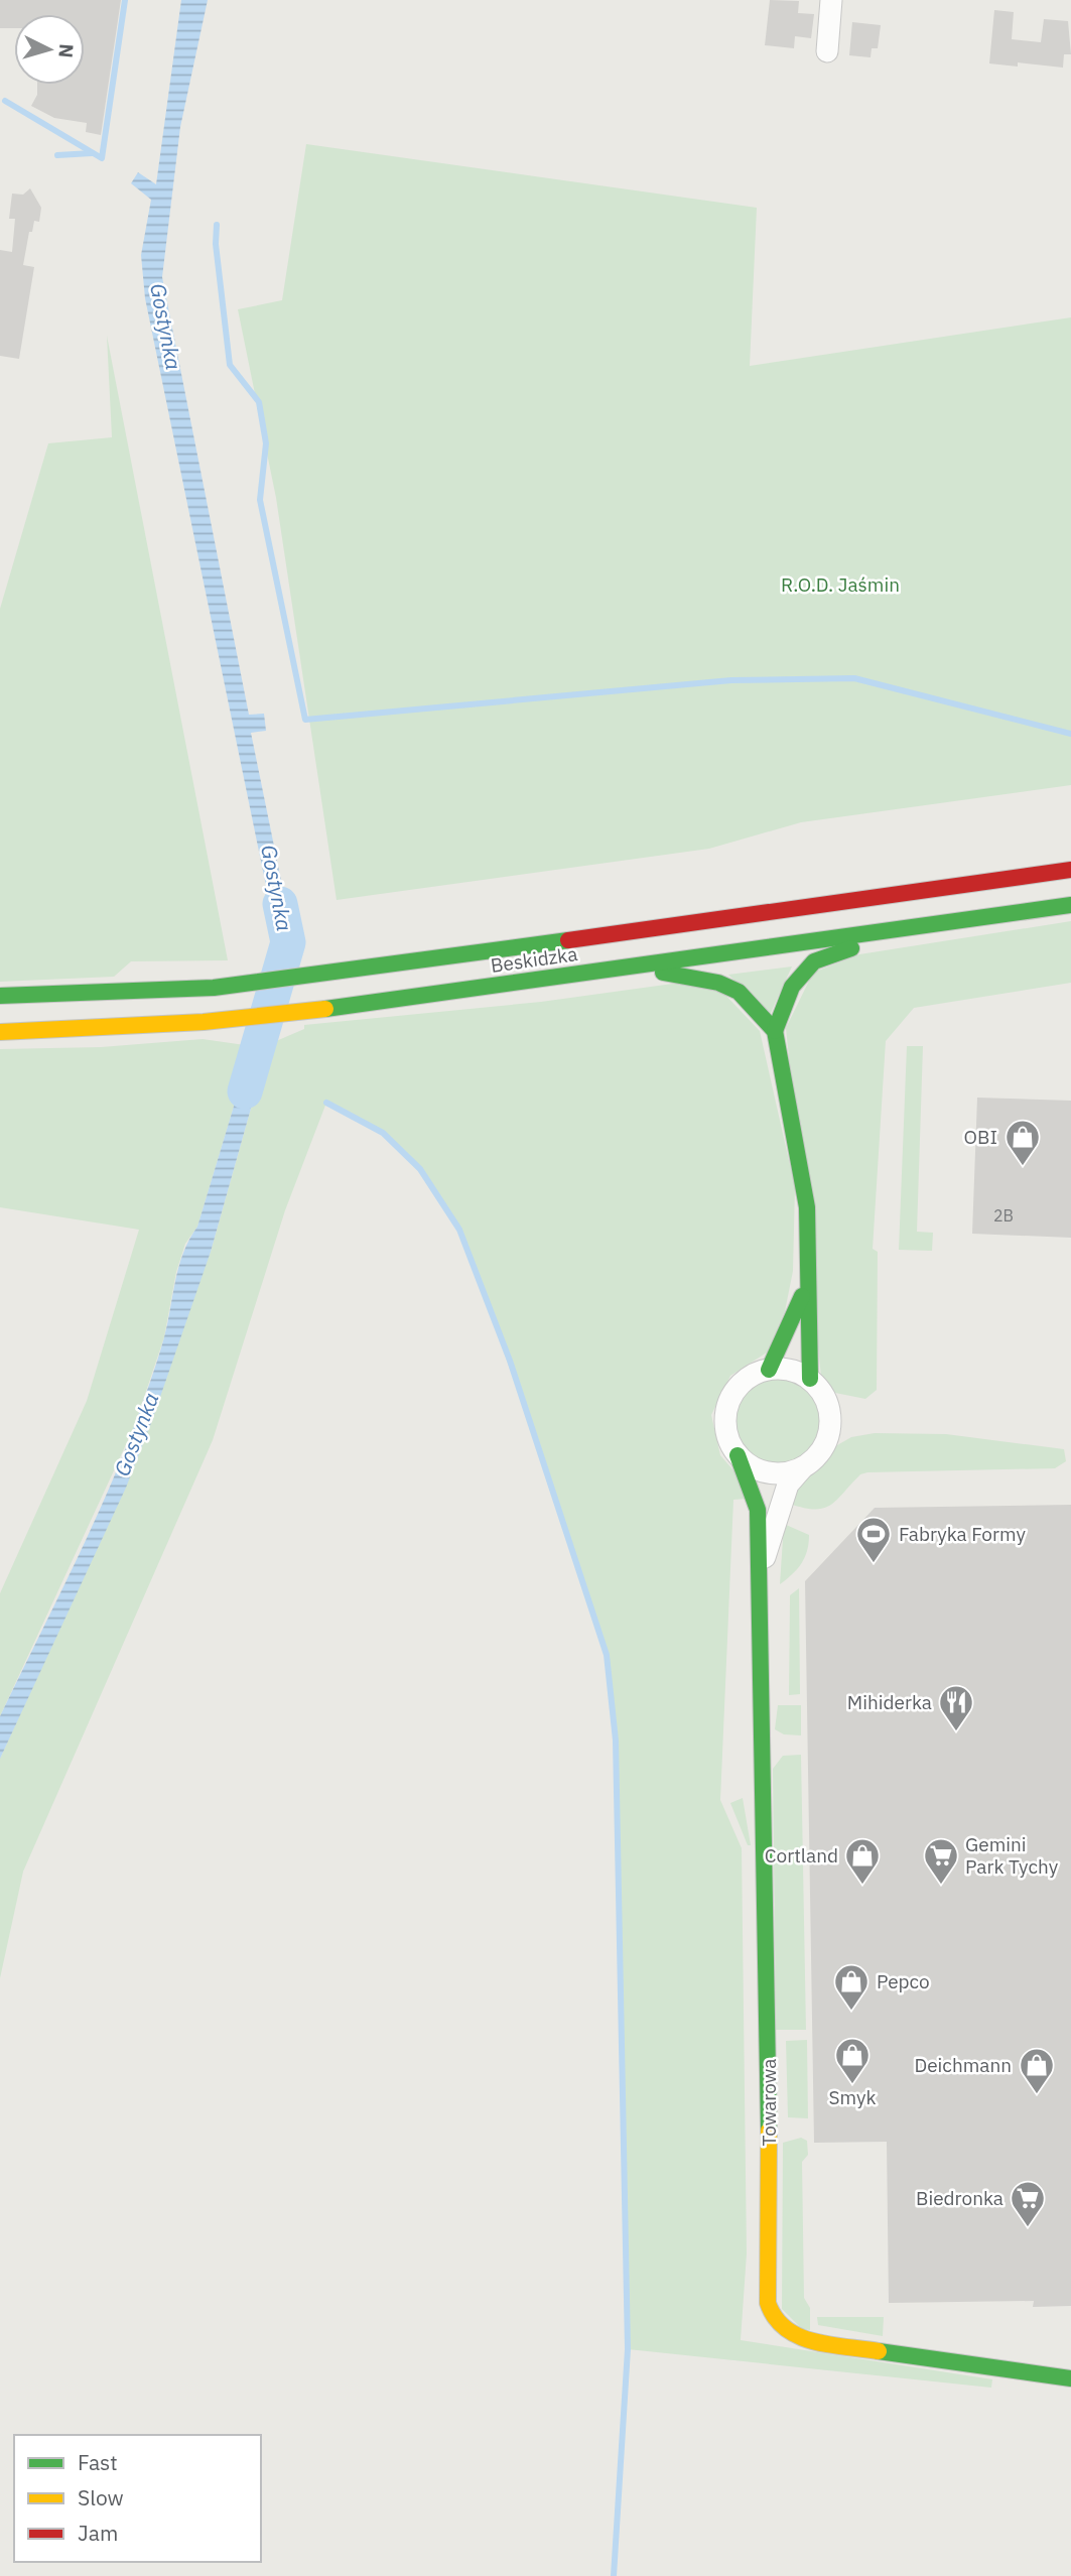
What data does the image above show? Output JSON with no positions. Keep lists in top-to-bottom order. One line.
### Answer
{"streets":{"main road":["Beskidzka","Towarowa"]},"water":["Gostynka"],"parks":["R.O.D. Jaśmin"],"places":{"shop":["OBI","Cortland","Pepco","Smyk","Deichmann"],"sports":["Fabryka Formy"],"restaurant":["Mihiderka"],"supermarket":["Gemini Park Tychy","Biedronka"]},"house_numbers":["2B"],"legend":["Fast","Slow","Jam"],"north":"right"}
